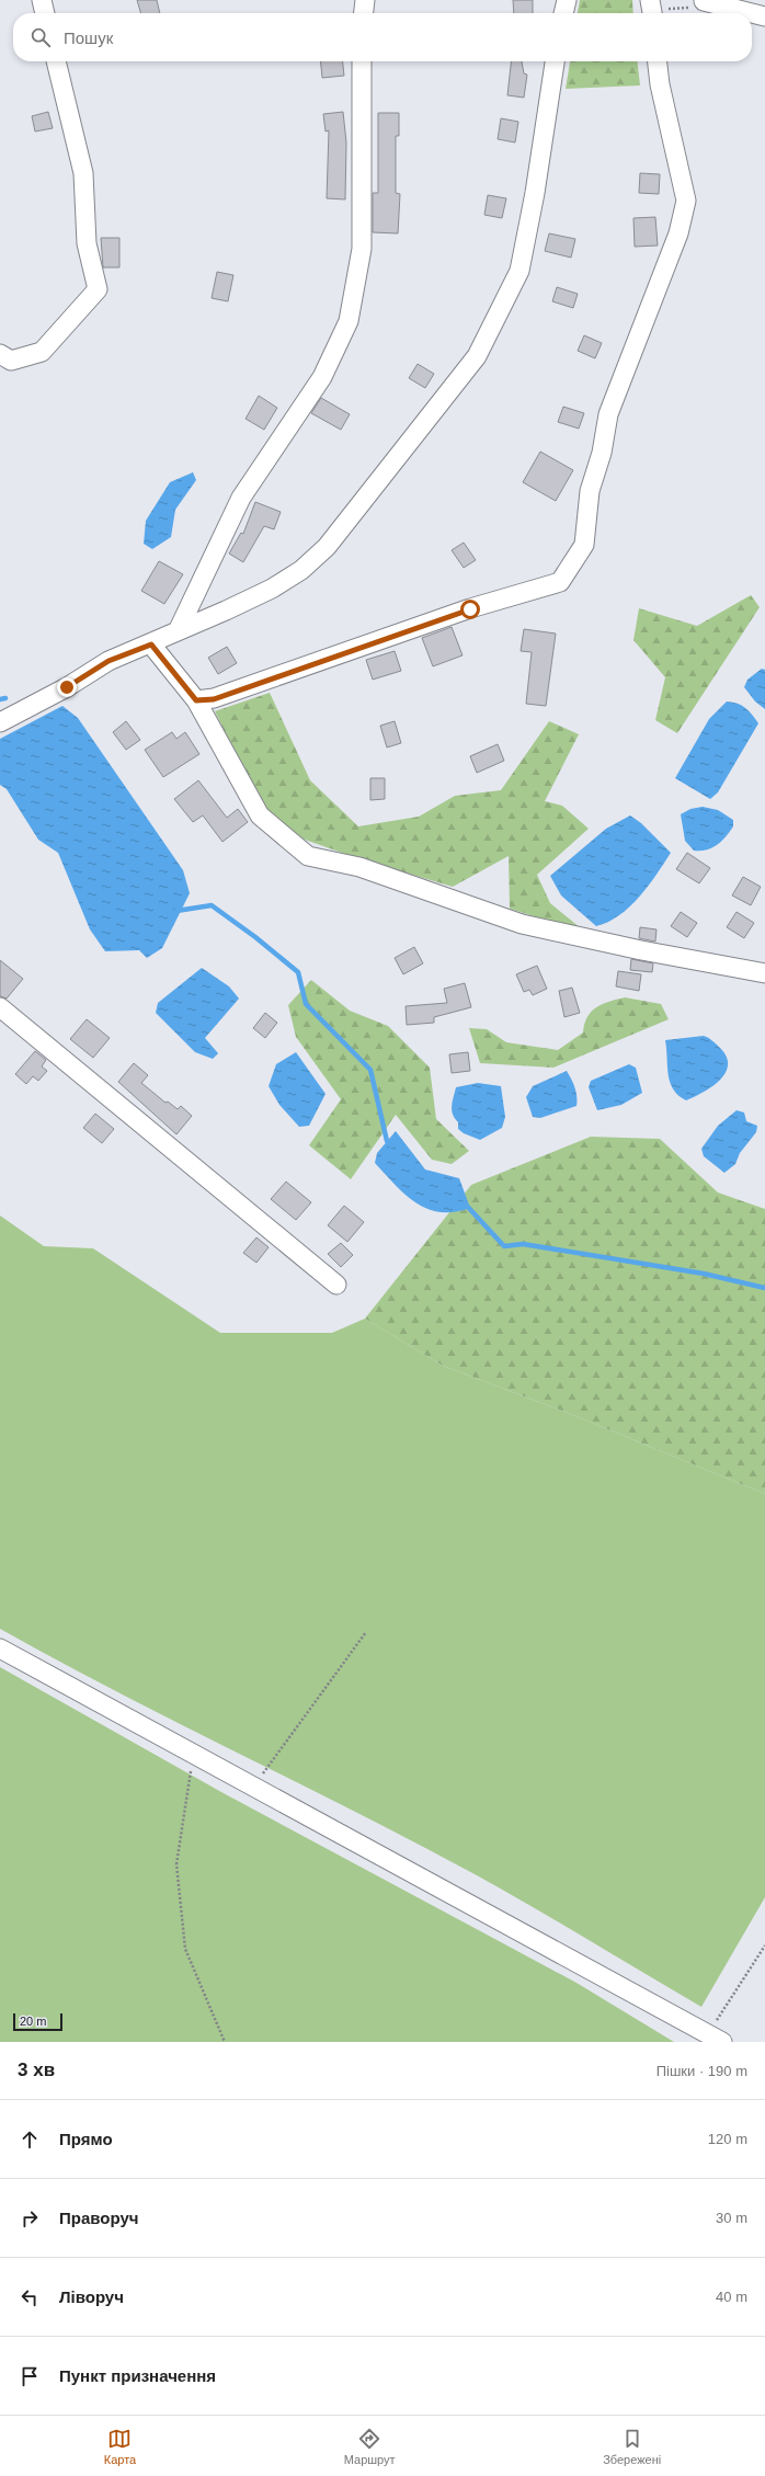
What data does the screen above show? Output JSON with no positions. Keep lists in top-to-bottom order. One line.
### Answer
{"scale_bar":"20 m","page":{"search":"Пошук","scale":"20 m","heading":["3 хв","Пішки · 190 m"],"list":[["Прямо","120 m"],["Праворуч","30 m"],["Ліворуч","40 m"],"Пункт призначення"],"nav":["Карта","Маршрут","Збережені"]}}
